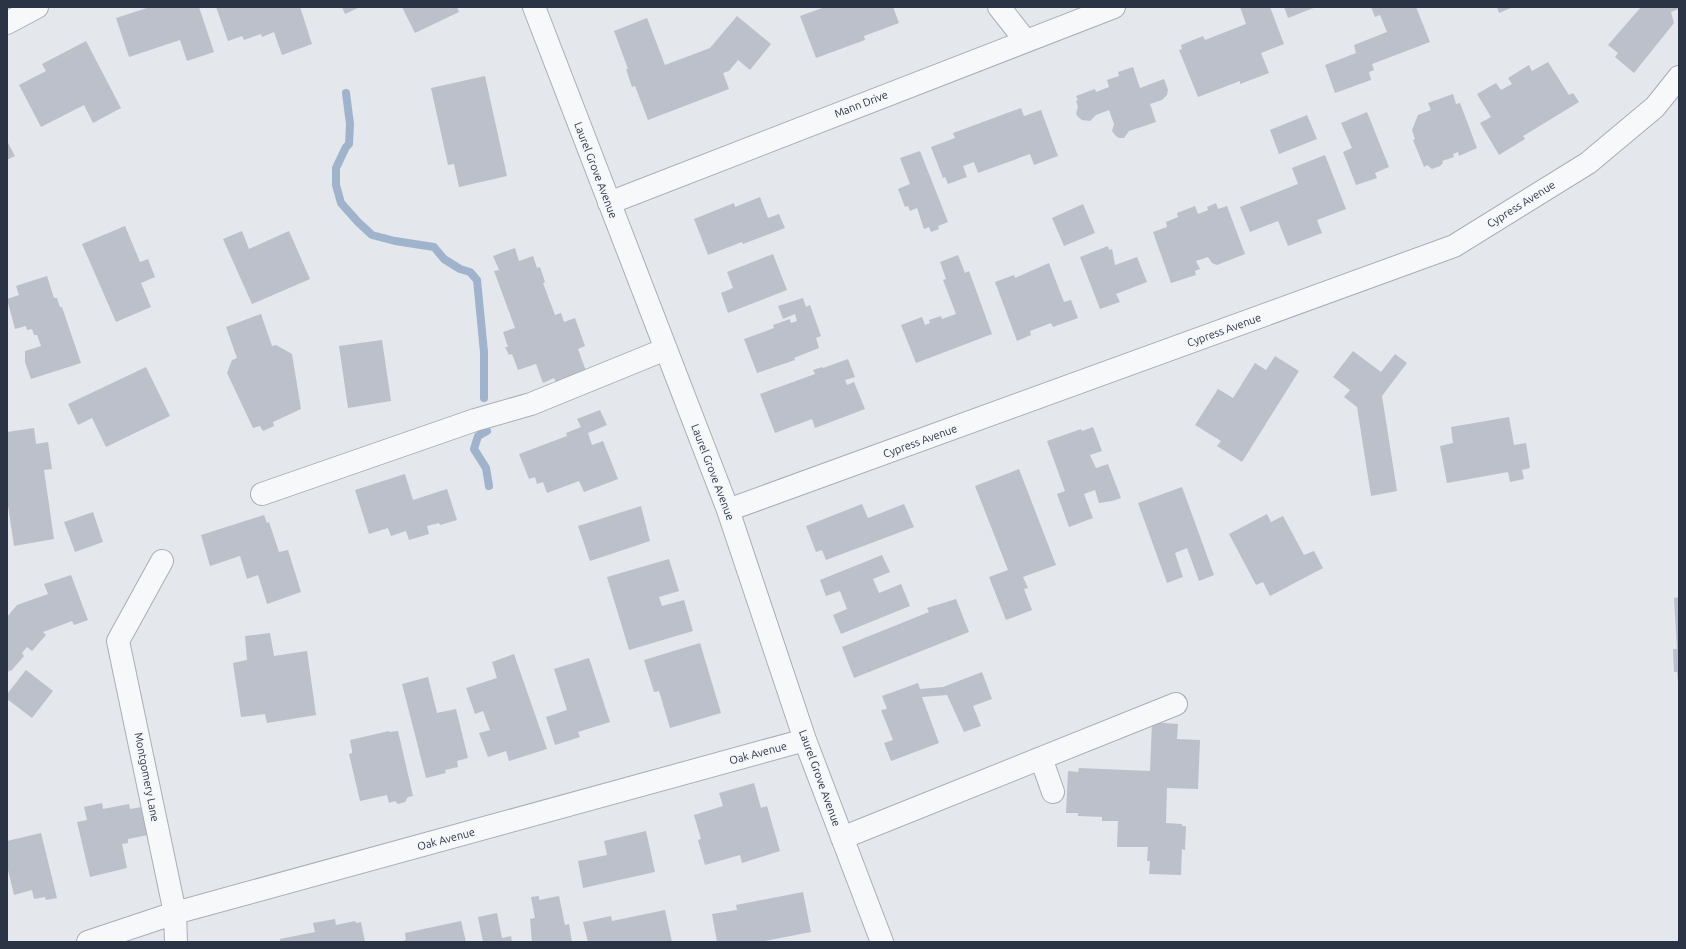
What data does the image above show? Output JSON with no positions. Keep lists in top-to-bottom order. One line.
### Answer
{"streets":{"street":["Mann Drive","Laurel Grove Avenue","Cypress Avenue","Oak Avenue","Montgomery Lane"]},"crossings":[["Mann Drive","Laurel Grove Avenue"],["Laurel Grove Avenue","Cypress Avenue"],["Laurel Grove Avenue","Oak Avenue"],["Oak Avenue","Montgomery Lane"]]}
